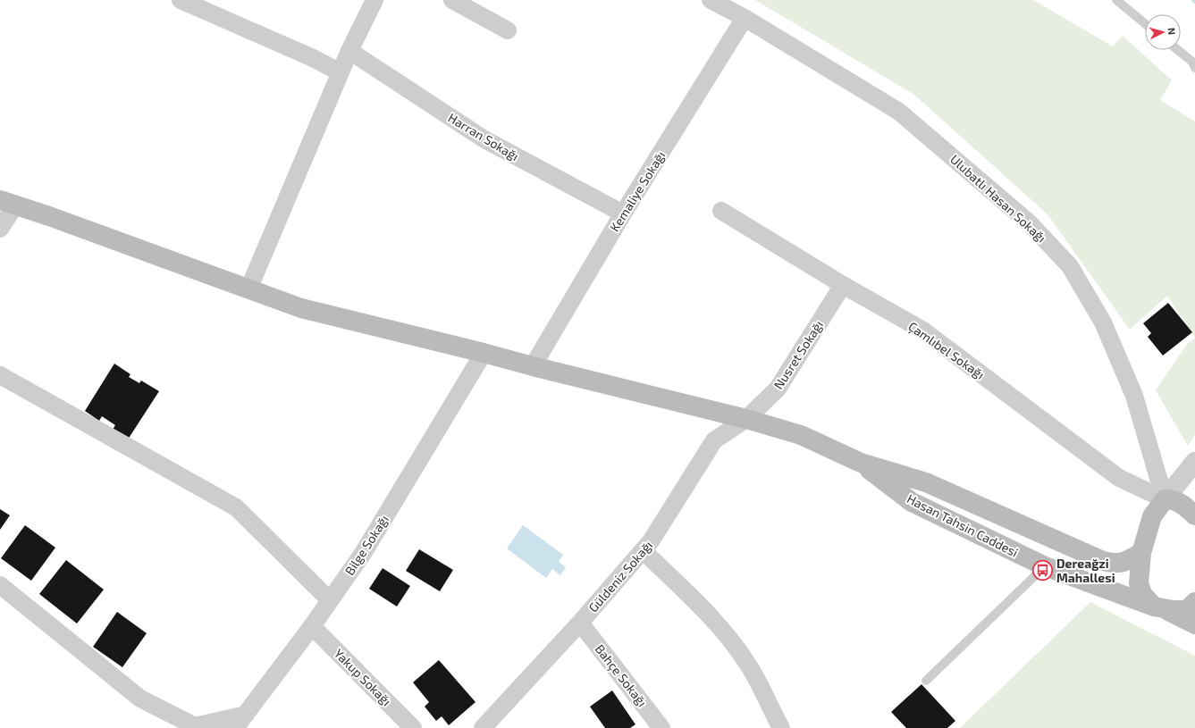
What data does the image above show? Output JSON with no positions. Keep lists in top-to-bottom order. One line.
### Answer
{"streets":{"main road":["Hasan Tahsin Caddesi"],"street":["Harran Sokağı","Kemaliye Sokağı","Ulubatlı Hasan Sokağı","Çamlıbel Sokağı","Nusret Sokağı","Bilge Sokağı","Güldeniz Sokağı","Bahçe Sokağı","Yakup Sokağı"]},"crossings":[["Harran Sokağı","Kemaliye Sokağı"],["Kemaliye Sokağı","Ulubatlı Hasan Sokağı"],["Ulubatlı Hasan Sokağı","Çamlıbel Sokağı"],["Çamlıbel Sokağı","Nusret Sokağı"],["Nusret Sokağı","Güldeniz Sokağı"],["Bilge Sokağı","Yakup Sokağı"],["Güldeniz Sokağı","Bahçe Sokağı"]],"places":{"bus stop":["Dereağzi Mahallesi"]},"north":"right"}
